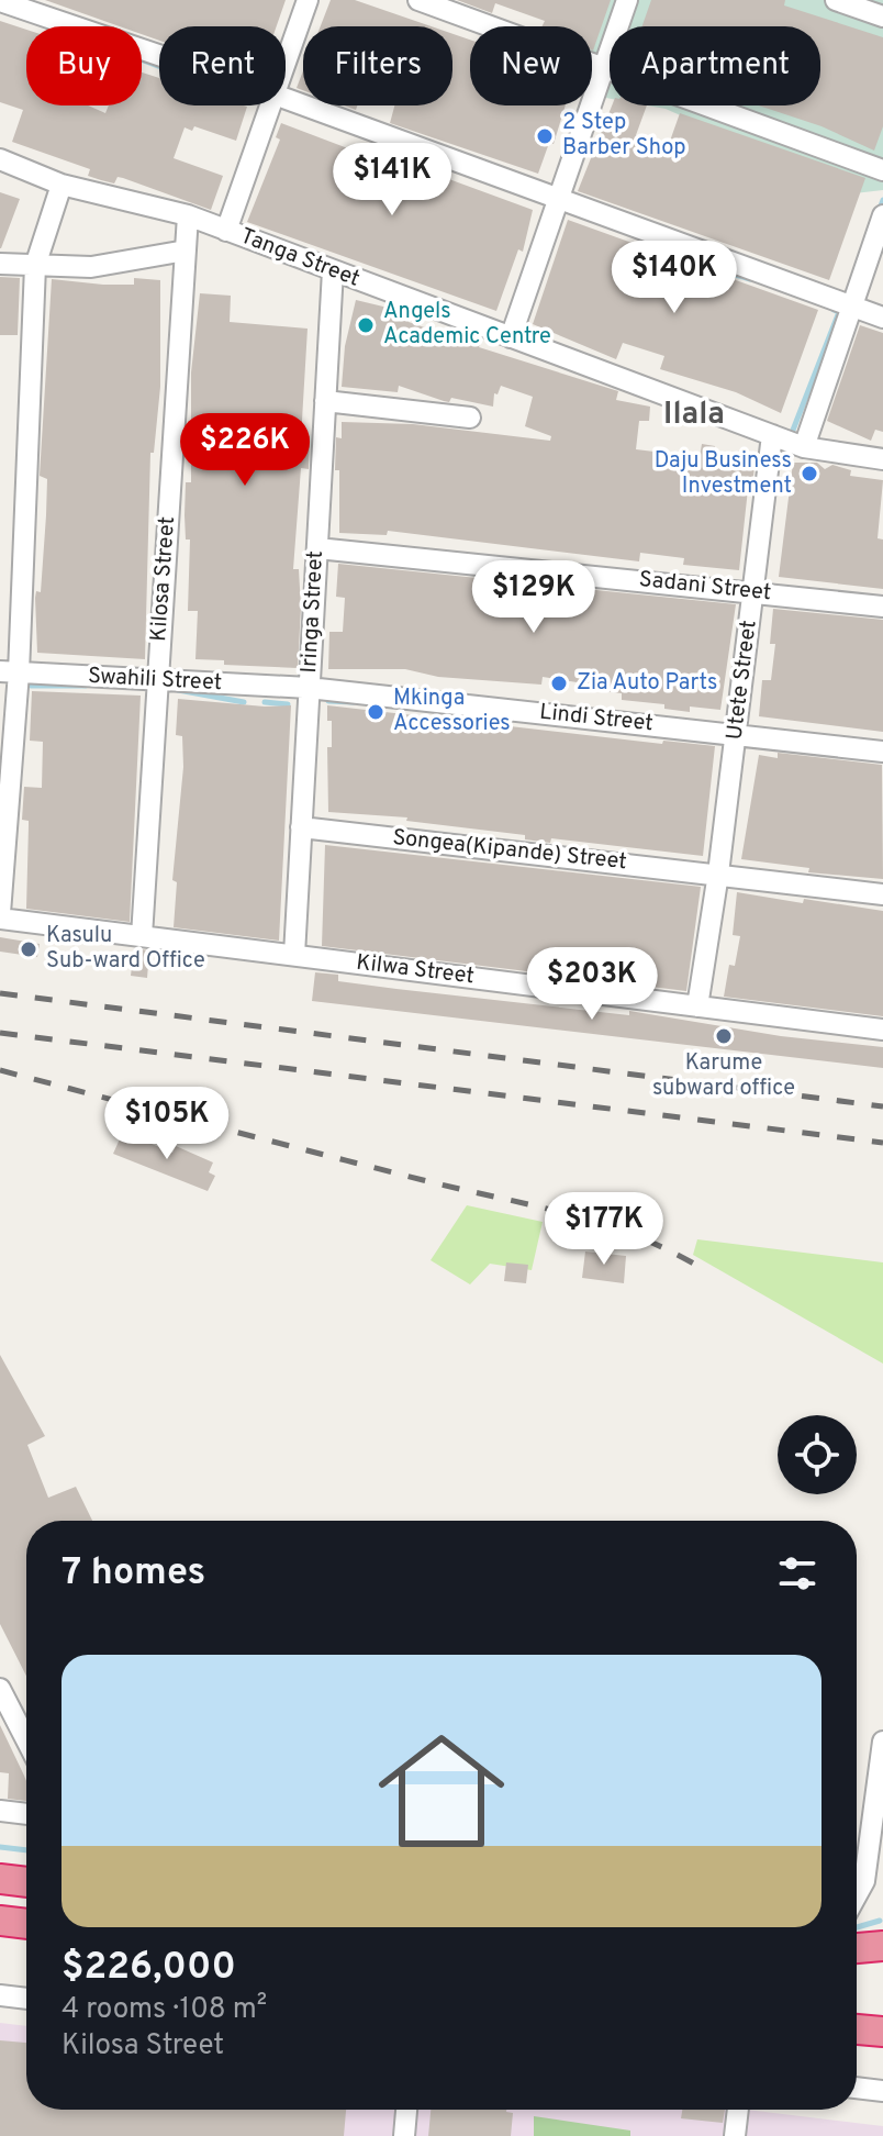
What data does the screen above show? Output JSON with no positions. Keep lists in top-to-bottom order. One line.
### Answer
{"streets":{"street":["Tanga Street","Kilosa Street","Sadani Street","Iringa Street","Swahili Street","Utete Street","Lindi Street","Songea(Kipande) Street","Kilwa Street"]},"crossings":[["Tanga Street","Kilosa Street"],["Tanga Street","Iringa Street"],["Tanga Street","Utete Street"],["Kilosa Street","Swahili Street"],["Kilosa Street","Kilwa Street"],["Sadani Street","Iringa Street"],["Sadani Street","Utete Street"],["Iringa Street","Swahili Street"],["Iringa Street","Lindi Street"],["Iringa Street","Songea(Kipande) Street"],["Iringa Street","Kilwa Street"],["Swahili Street","Lindi Street"],["Utete Street","Lindi Street"],["Utete Street","Songea(Kipande) Street"],["Utete Street","Kilwa Street"]],"districts":["Ilala"],"places":["2 Step Barber Shop","Angels Academic Centre","Daju Business Investment","Zia Auto Parts","Mkinga Accessories","Kasulu Sub-ward Office","Karume subward office"],"page":{"chip":["Buy","Rent","Filters","New","Apartment"],"price":["$141K","$140K","$226K","$129K","$203K","$105K","$177K"],"heading":"7 homes","list":[{"name":"$226,000","note":"4 rooms · 108 m² · Kilosa Street"}]}}
